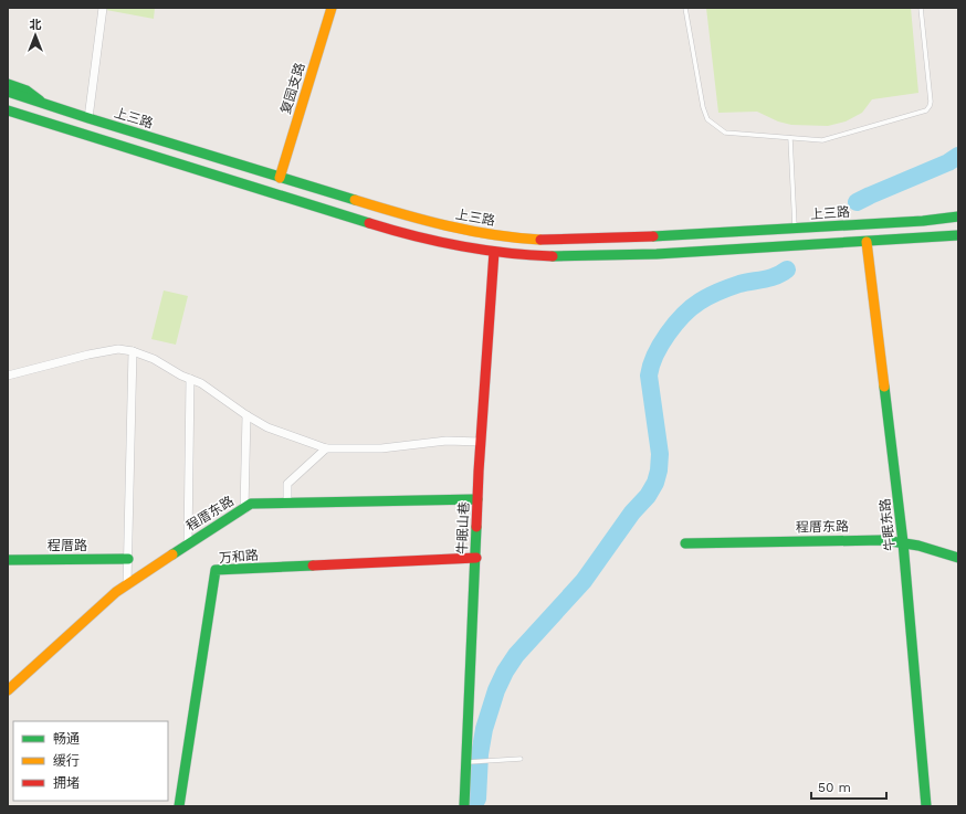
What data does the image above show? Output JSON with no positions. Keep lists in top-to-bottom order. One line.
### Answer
{"streets":{"street":["复园支路","上三路","程厝东路","牛眠东路","牛眠山巷","程厝路","万和路"]},"crossings":[["复园支路","上三路"],["程厝东路","牛眠东路"],["程厝东路","牛眠山巷"],["牛眠山巷","万和路"]],"legend":["畅通","缓行","拥堵"],"scale_bar":"50 m","north":"top"}
